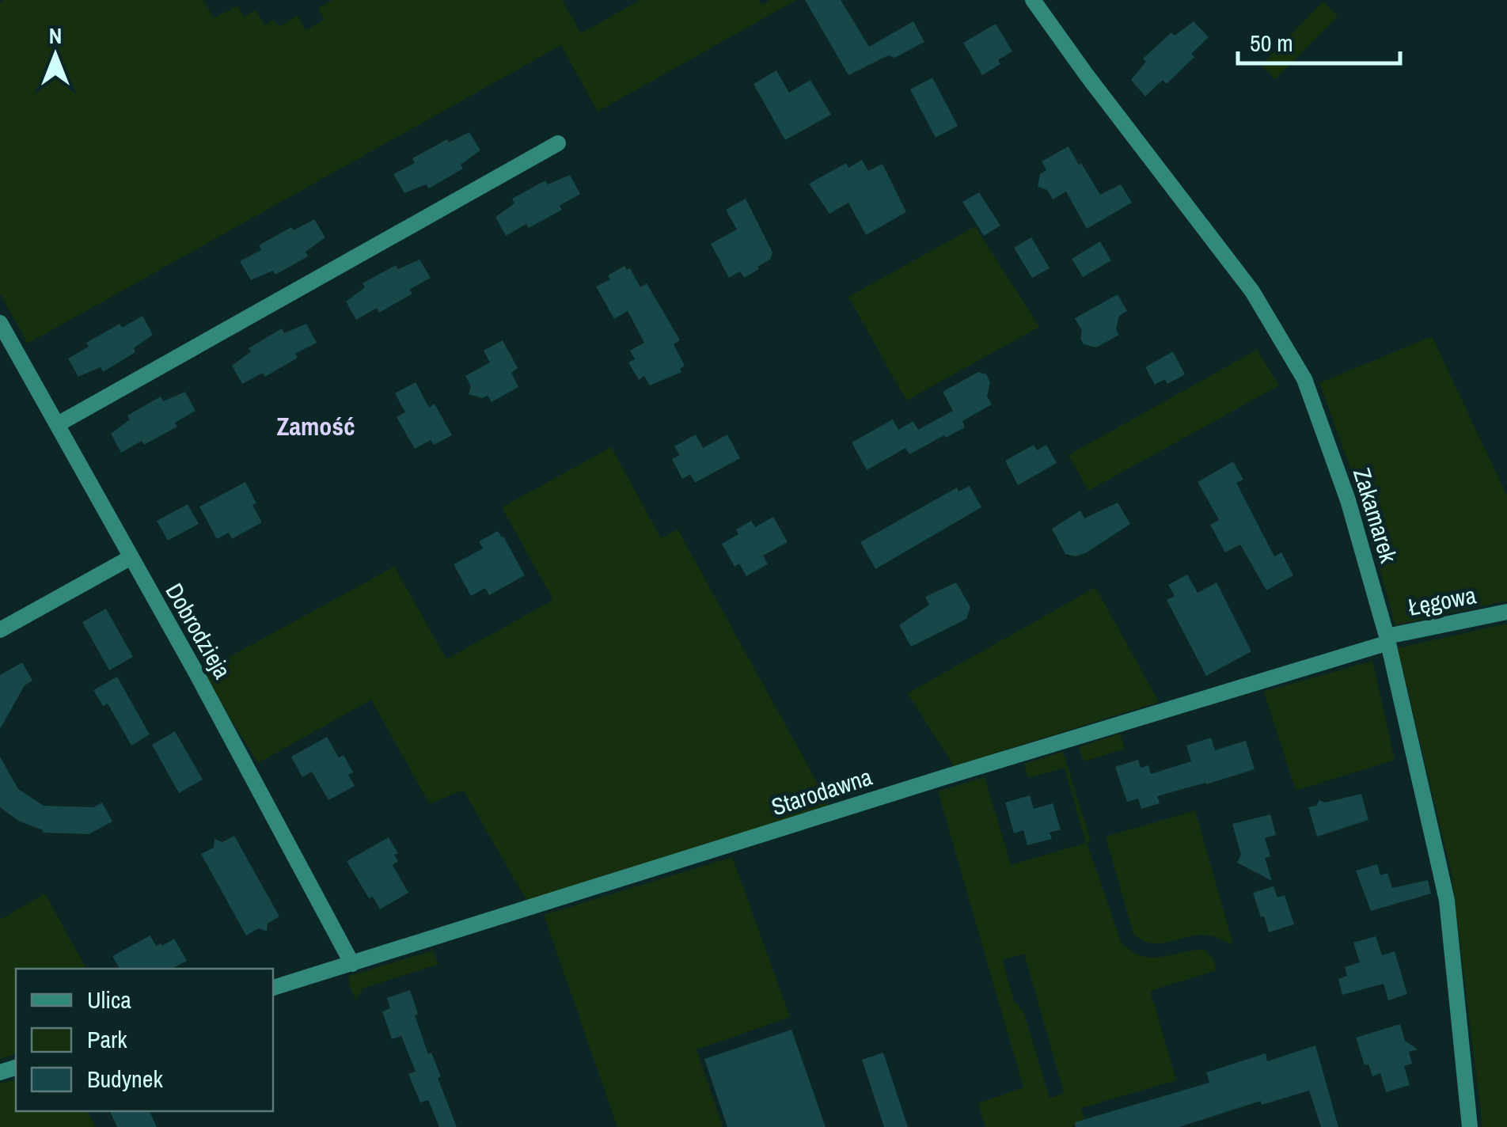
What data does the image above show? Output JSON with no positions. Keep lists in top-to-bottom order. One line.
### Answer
{"streets":{"street":["Zakamarek","Łęgowa","Dobrodzieja","Starodawna"]},"crossings":[["Zakamarek","Łęgowa"],["Zakamarek","Starodawna"],["Łęgowa","Starodawna"],["Dobrodzieja","Starodawna"]],"districts":["Zamość"],"legend":["Ulica","Park","Budynek"],"scale_bar":"50 m","north":"top"}
